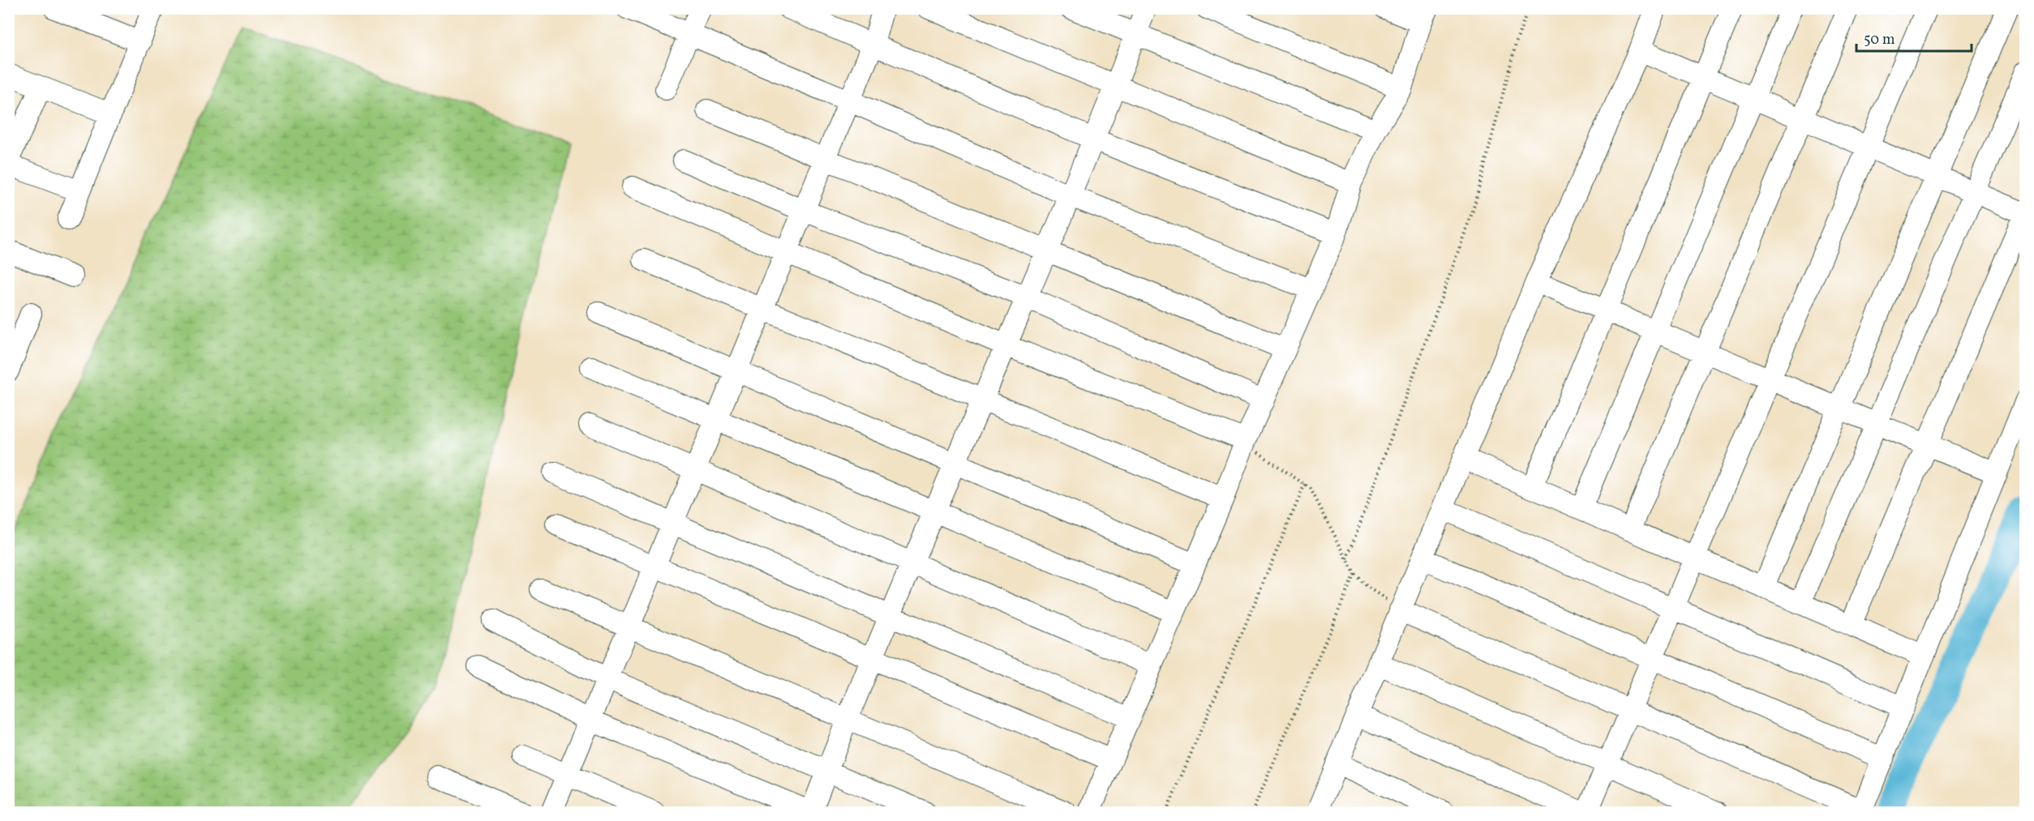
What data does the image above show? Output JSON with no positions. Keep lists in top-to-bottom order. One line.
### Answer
{"scale_bar":"50 m"}
